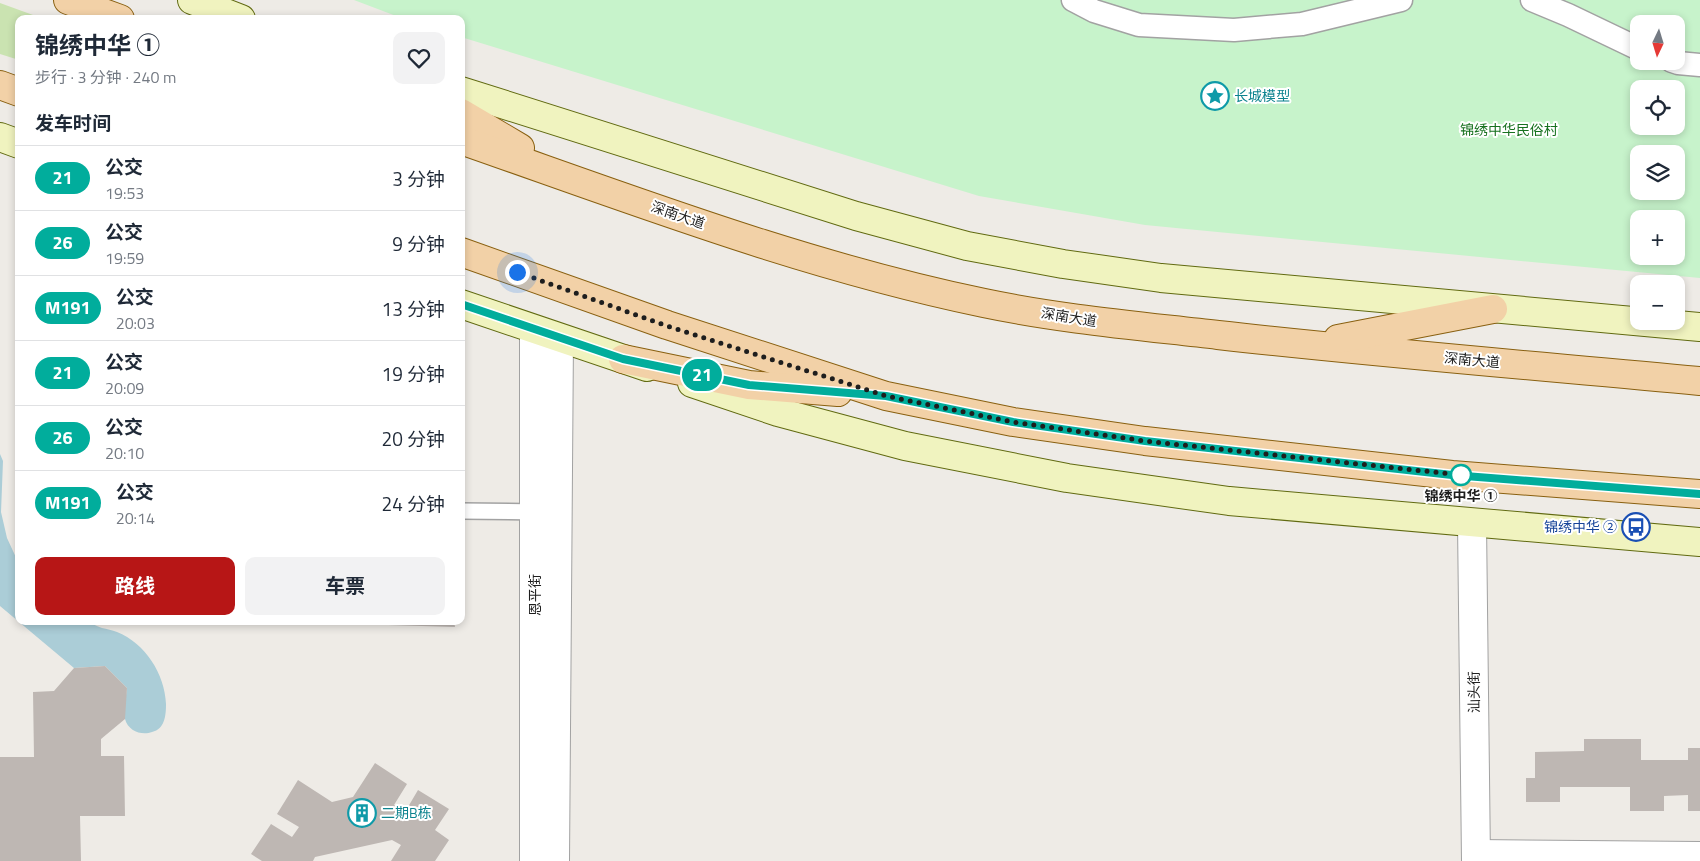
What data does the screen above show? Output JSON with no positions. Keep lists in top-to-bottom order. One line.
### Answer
{"streets":{"main road":["深南大道"],"street":["恩平街","汕头街"]},"parks":["锦绣中华民俗村"],"places":{"place":["长城模型"],"other":["锦绣中华 ①"],"bus stop":["锦绣中华 ②"],"building":["二期B栋"]},"lines":["bus line 21"],"north":"bottom","page":{"on_map":"21","map_buttons":["+","−"],"heading":[["锦绣中华 ①","步行 · 3 分钟 · 240 m"],"发车时间"],"list":[{"mark":"21","name":"公交","note":"19:53","value":"3 分钟"},{"mark":"26","name":"公交","note":"19:59","value":"9 分钟"},{"mark":"M191","name":"公交","note":"20:03","value":"13 分钟"},{"mark":"21","name":"公交","note":"20:09","value":"19 分钟"},{"mark":"26","name":"公交","note":"20:10","value":"20 分钟"},{"mark":"M191","name":"公交","note":"20:14","value":"24 分钟"}],"buttons":["路线","车票"]}}
